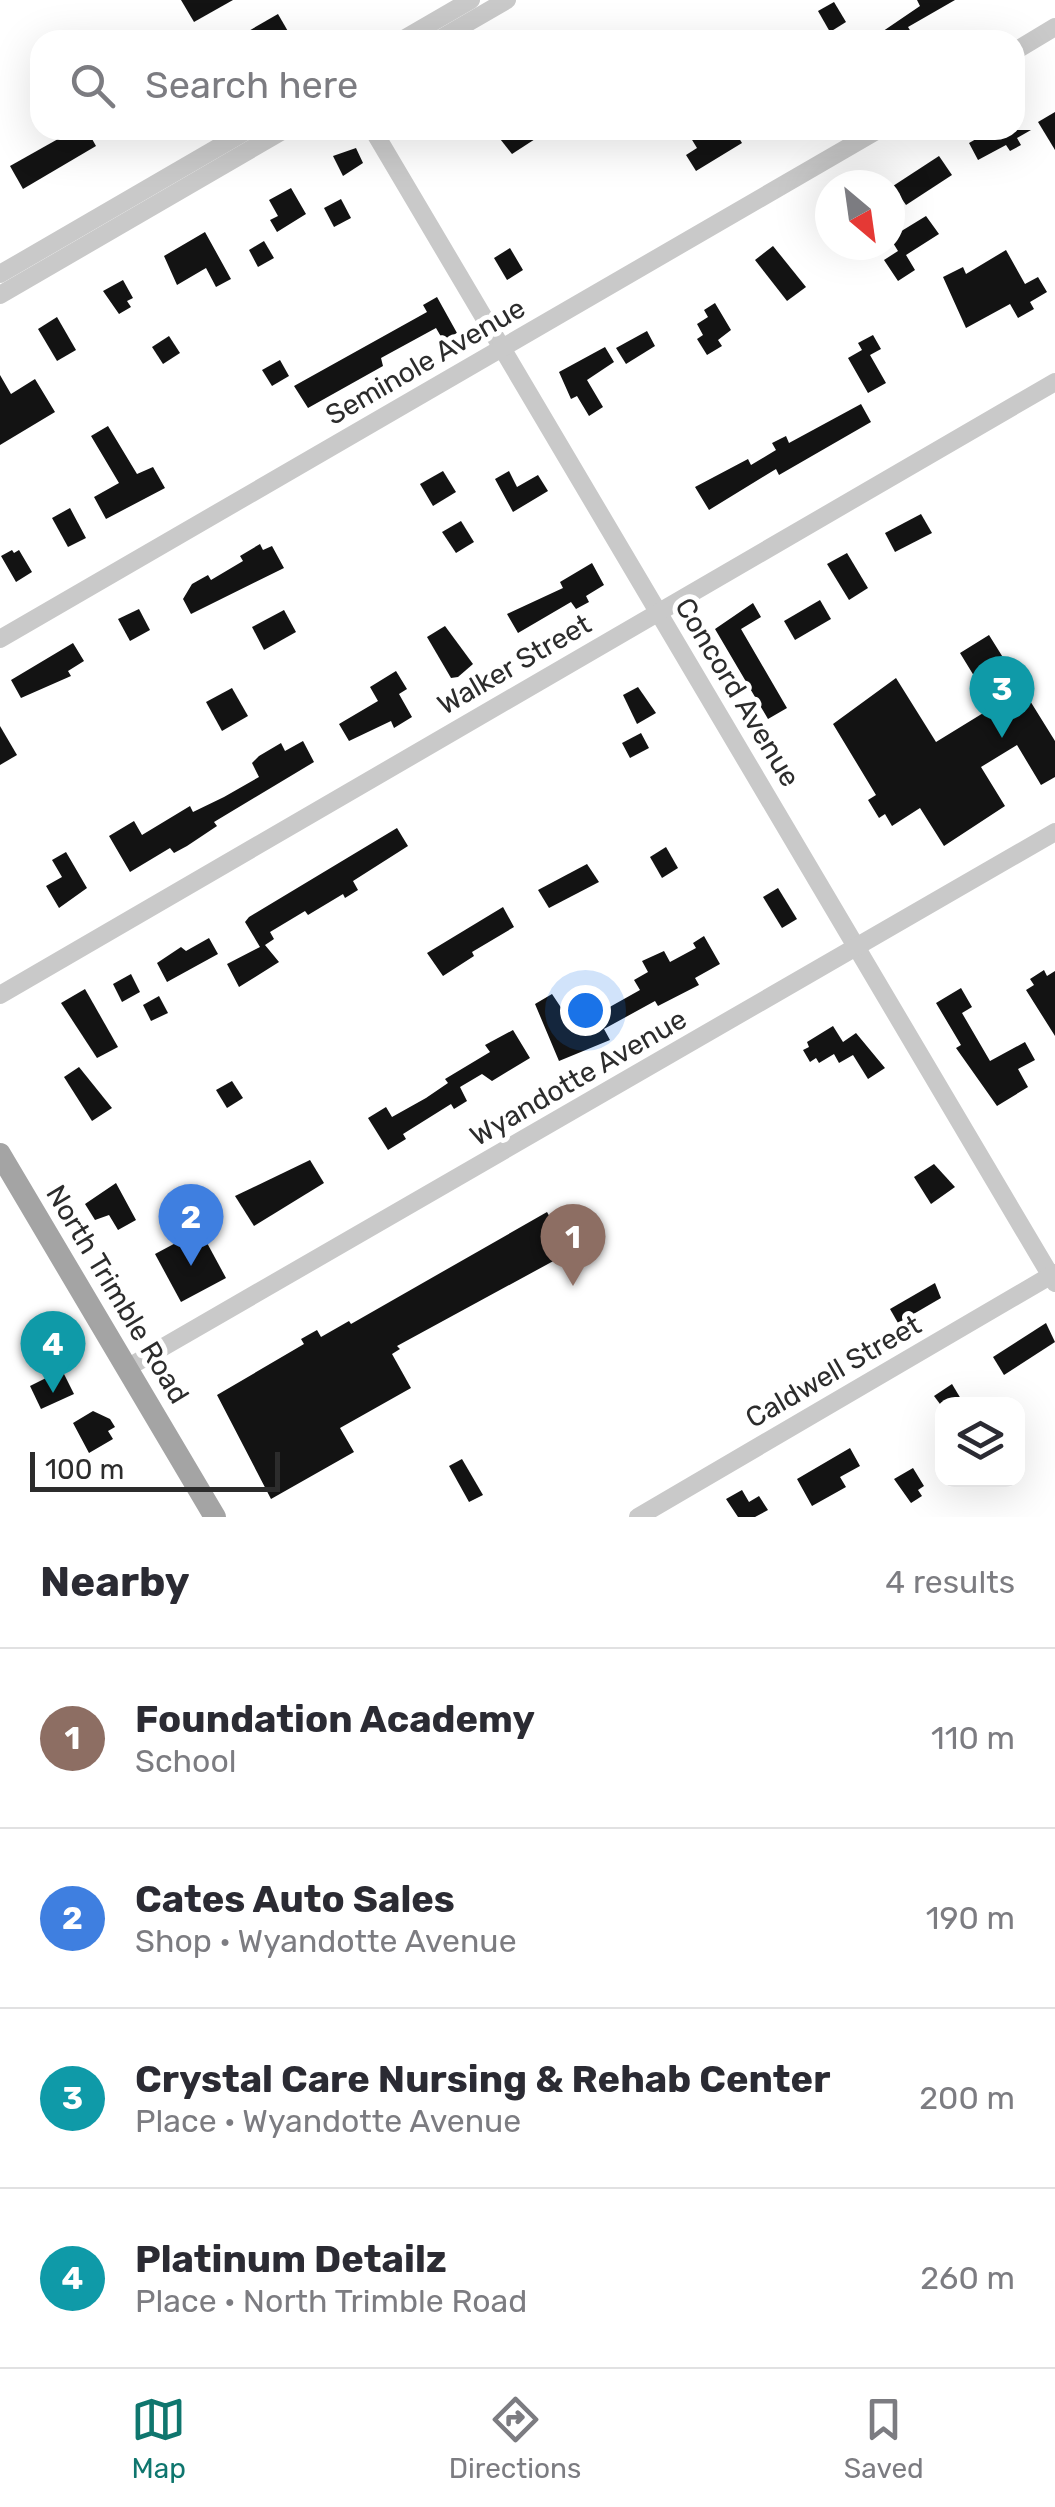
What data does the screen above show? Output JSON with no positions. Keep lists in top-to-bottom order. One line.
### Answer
{"streets":{"main road":["North Trimble Road"],"street":["Seminole Avenue","Walker Street","Concord Avenue","Wyandotte Avenue","Caldwell Street"]},"crossings":[["Seminole Avenue","Concord Avenue"],["Walker Street","Concord Avenue"],["Concord Avenue","Wyandotte Avenue"],["Concord Avenue","Caldwell Street"],["Wyandotte Avenue","North Trimble Road"]],"scale_bar":"100 m","north":"bottom right","page":{"search":"Search here","pins":["3","2","1","4"],"scale":"100 m","heading":["Nearby","4 results"],"list":[{"mark":"1","name":"Foundation Academy","note":"School","value":"110 m"},{"mark":"2","name":"Cates Auto Sales","note":"Shop · Wyandotte Avenue","value":"190 m"},{"mark":"3","name":"Crystal Care Nursing & Rehab Center","note":"Place · Wyandotte Avenue","value":"200 m"},{"mark":"4","name":"Platinum Detailz","note":"Place · North Trimble Road","value":"260 m"}],"nav":["Map","Directions","Saved"]}}
